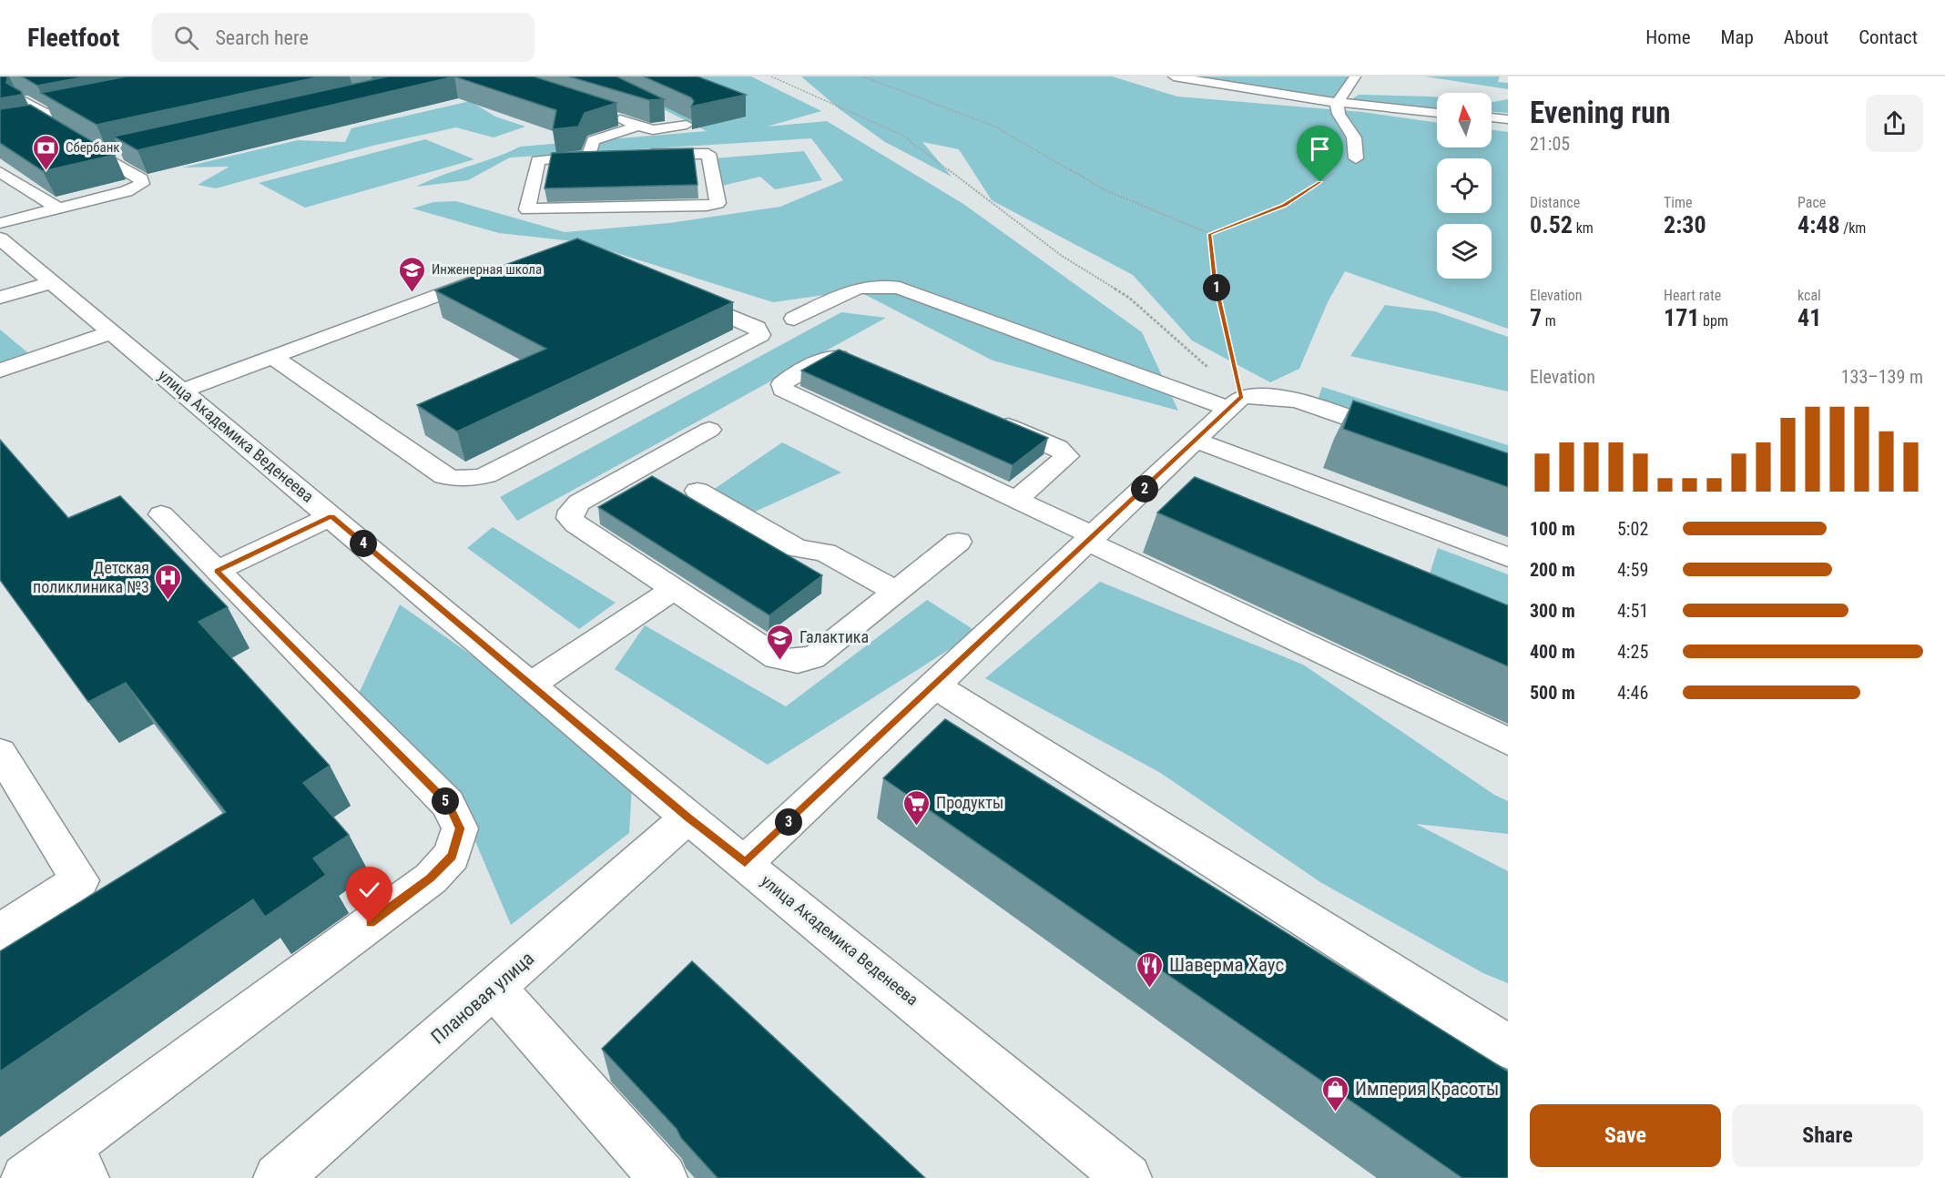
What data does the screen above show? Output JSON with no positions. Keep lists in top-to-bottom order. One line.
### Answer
{"streets":{"street":["улица Академика Веденеева","Плановая улица"]},"crossings":[["улица Академика Веденеева","Плановая улица"]],"places":{"bank":["Сбербанк"],"school or university":["Инженерная школа","Галактика"],"hospital":["Детская поликлиника №3"],"supermarket":["Продукты"],"restaurant":["Шаверма Хаус"],"shop":["Империя Красоты"]},"north":"top","page":{"header":"Fleetfoot","search":"Search here","nav":["Home","Map","About","Contact"],"heading":["Evening run","21:05"],"stats":[["Distance","0.52 km"],["Time","2:30"],["Pace","4:48 /km"],["Elevation","7 m"],["Heart rate","171 bpm"],["kcal","41"]],"pins":["1","2","4","5","3"],"chart":["Elevation","133–139 m"],"list":[{"name":"100 m","note":"5:02"},{"name":"200 m","note":"4:59"},{"name":"300 m","note":"4:51"},{"name":"400 m","note":"4:25"},{"name":"500 m","note":"4:46"}],"buttons":["Save","Share"]}}
